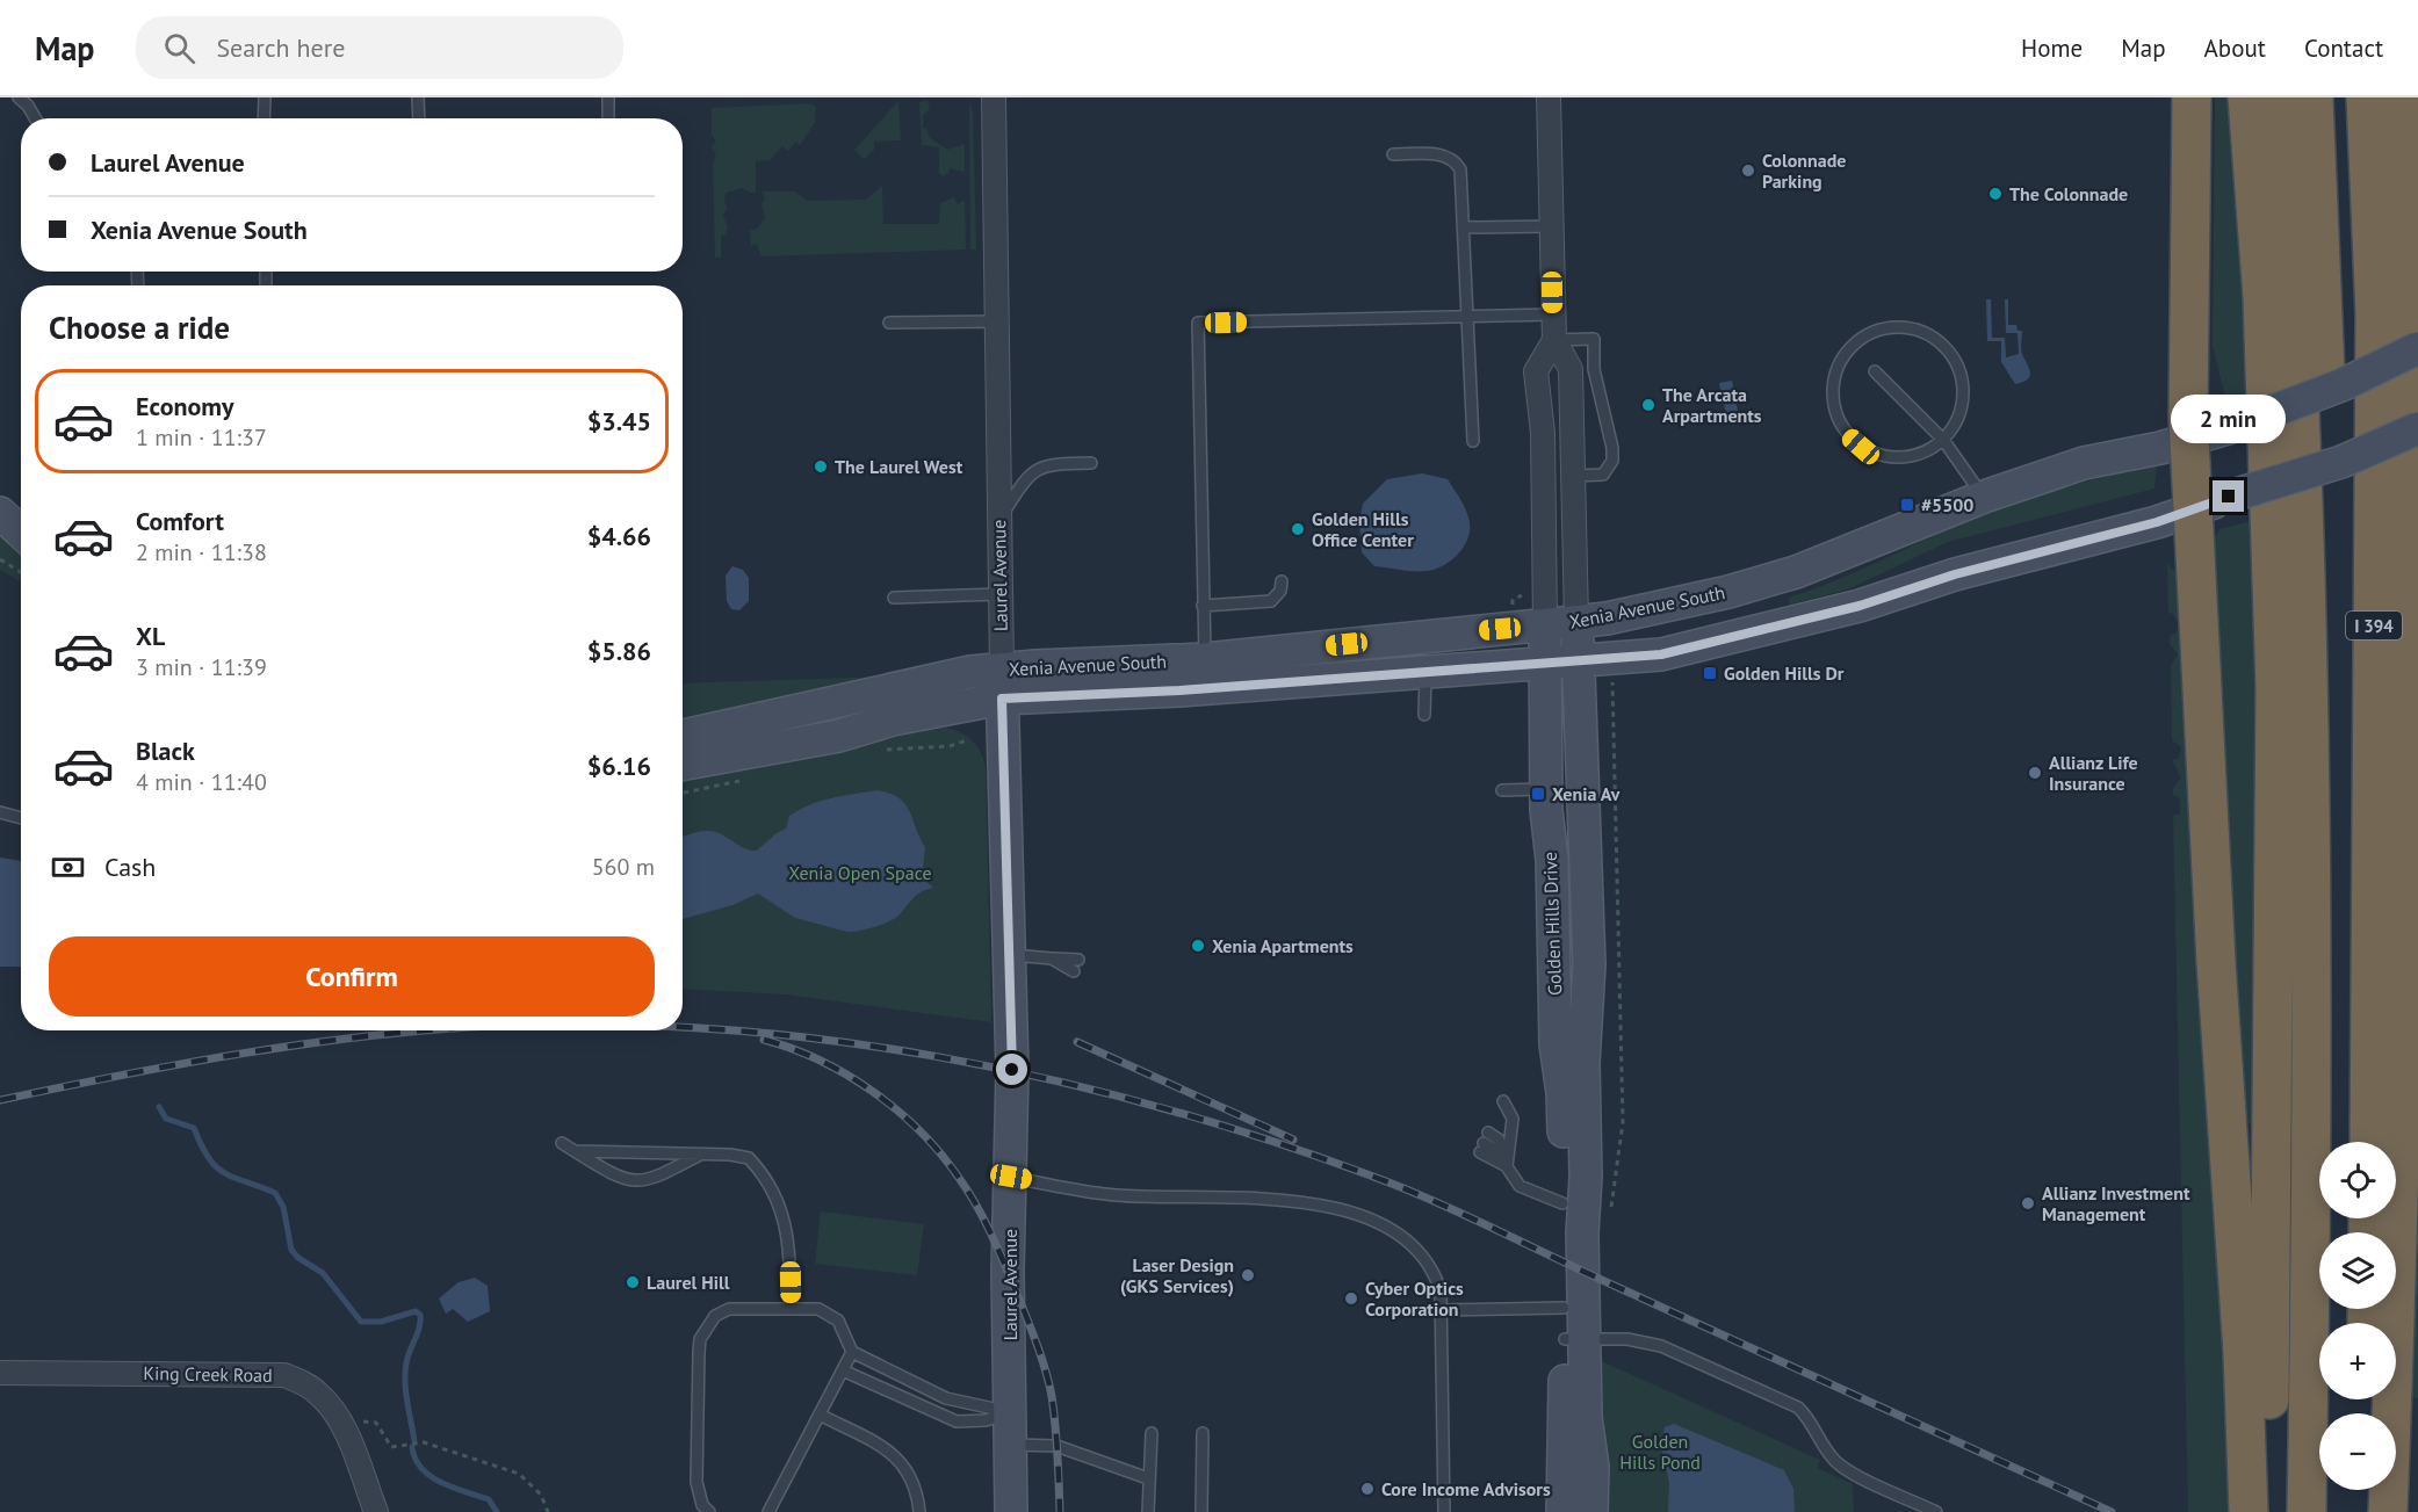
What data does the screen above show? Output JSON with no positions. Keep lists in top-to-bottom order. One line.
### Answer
{"streets":{"highway":["I 394"],"street":["Laurel Avenue","Xenia Avenue South","Golden Hills Drive","King Creek Road"]},"crossings":[["Laurel Avenue","Xenia Avenue South"],["Xenia Avenue South","Golden Hills Drive"]],"parks":["Xenia Open Space","Golden Hills Pond"],"places":{"other":["Colonnade Parking","The Colonnade","The Arcata Arpartments","The Laurel West","Golden Hills Office Center","Allianz Life Insurance","Xenia Apartments","Allianz Investment Management","Laser Design (GKS Services)","Laurel Hill","Cyber Optics Corporation","Core Income Advisors"],"transit":["#5500","Golden Hills Dr","Xenia Av"]},"page":{"header":"Map","search":"Search here","nav":["Home","Map","About","Contact"],"banner":["Laurel Avenue","Xenia Avenue South"],"heading":"Choose a ride","list":[{"name":"Economy","note":"1 min · 11:37","value":"$3.45"},{"name":"Comfort","note":"2 min · 11:38","value":"$4.66"},{"name":"XL","note":"3 min · 11:39","value":"$5.86"},{"name":"Black","note":"4 min · 11:40","value":"$6.16"}],"bubble":"2 min","pay":["Cash","560 m"],"buttons":"Confirm","map_buttons":["+","−"]}}
